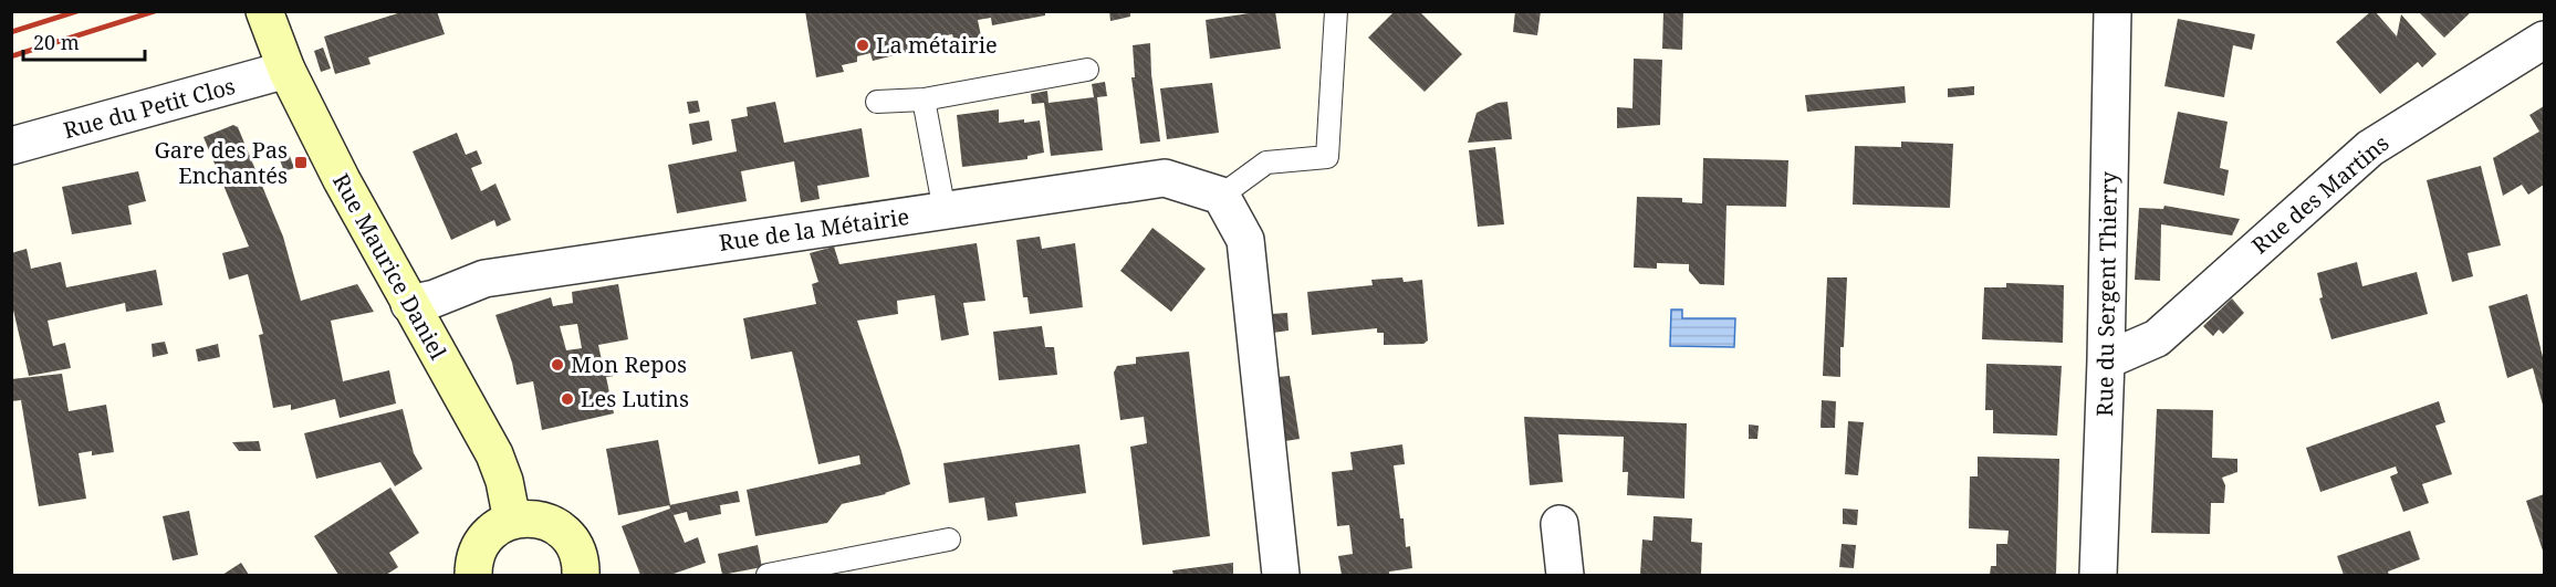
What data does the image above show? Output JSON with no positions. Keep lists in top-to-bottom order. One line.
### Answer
{"streets":{"street":["Rue du Petit Clos","Rue des Martins","Rue de la Métairie","Rue Maurice Daniel","Rue du Sergent Thierry"]},"crossings":[["Rue du Petit Clos","Rue Maurice Daniel"],["Rue des Martins","Rue du Sergent Thierry"],["Rue de la Métairie","Rue Maurice Daniel"]],"places":{"other":["La métairie","Mon Repos","Les Lutins"],"transit":["Gare des Pas Enchantés"]},"scale_bar":"20 m"}
